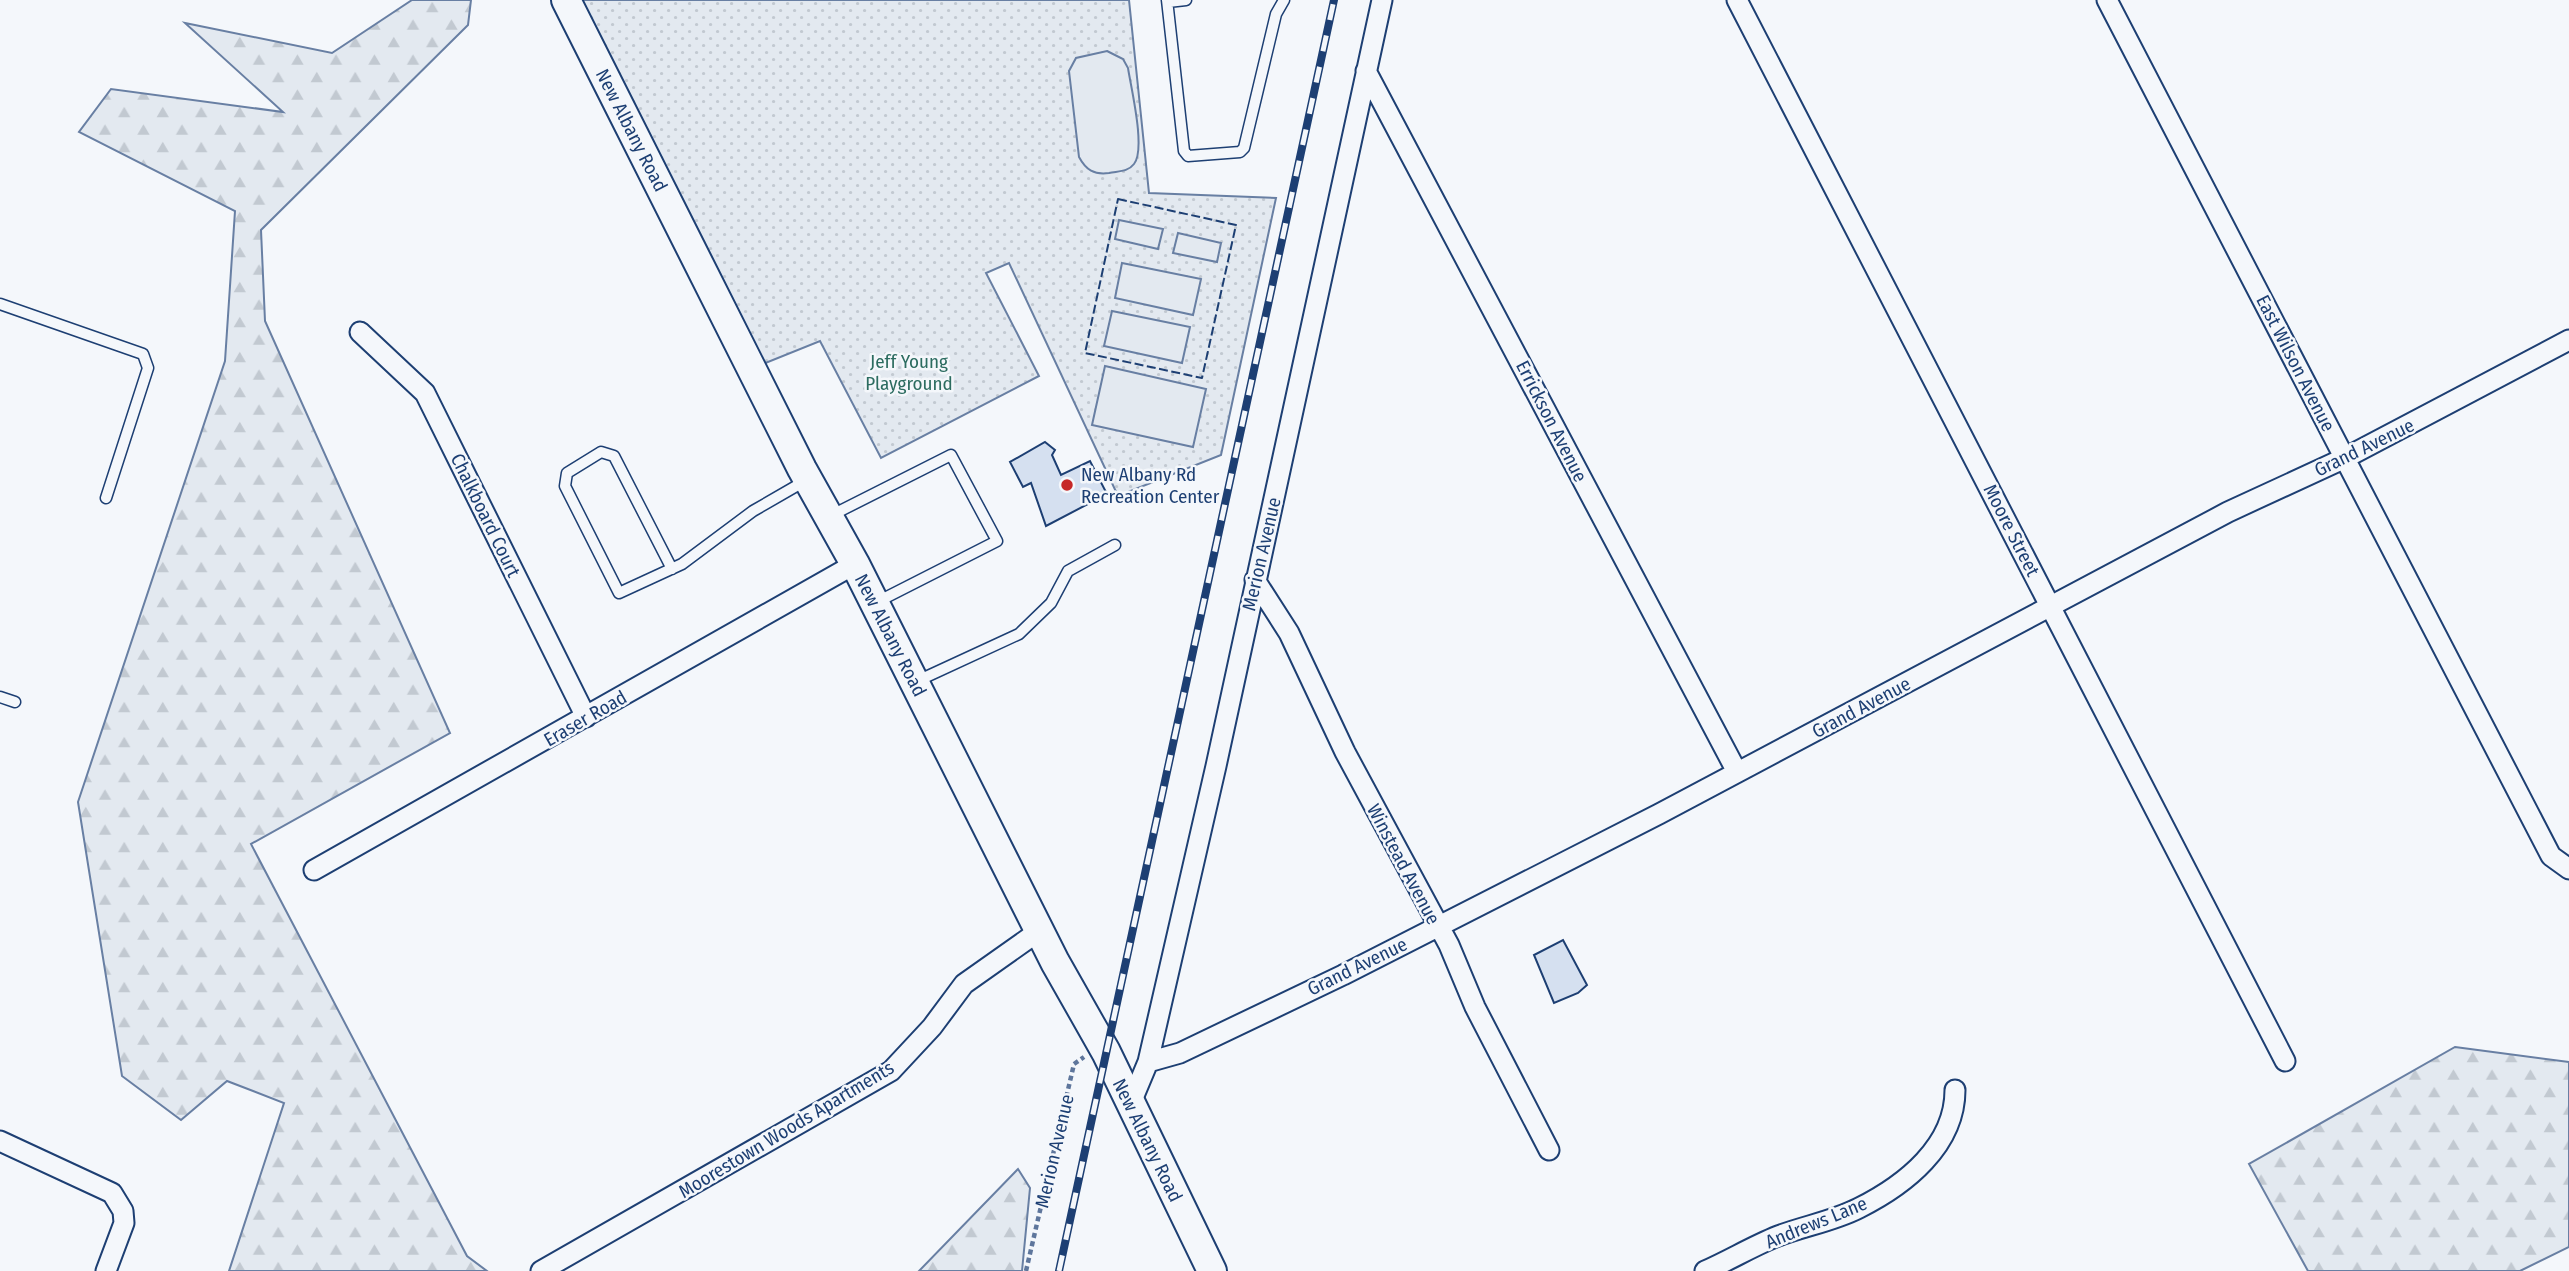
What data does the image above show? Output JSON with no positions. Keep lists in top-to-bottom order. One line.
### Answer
{"streets":{"main road":["New Albany Road"],"street":["East Wilson Avenue","Errickson Avenue","Grand Avenue","Chalkboard Court","Moore Street","Merion Avenue","Eraser Road","Winstead Avenue","Moorestown Woods Apartments","Andrews Lane"]},"crossings":[["New Albany Road","Merion Avenue"],["New Albany Road","Eraser Road"],["New Albany Road","Moorestown Woods Apartments"],["East Wilson Avenue","Grand Avenue"],["Errickson Avenue","Grand Avenue"],["Errickson Avenue","Merion Avenue"],["Grand Avenue","Moore Street"],["Grand Avenue","Merion Avenue"],["Grand Avenue","Winstead Avenue"],["Chalkboard Court","Eraser Road"],["Merion Avenue","Winstead Avenue"]],"parks":["Jeff Young Playground"],"places":["New Albany Rd Recreation Center"]}
